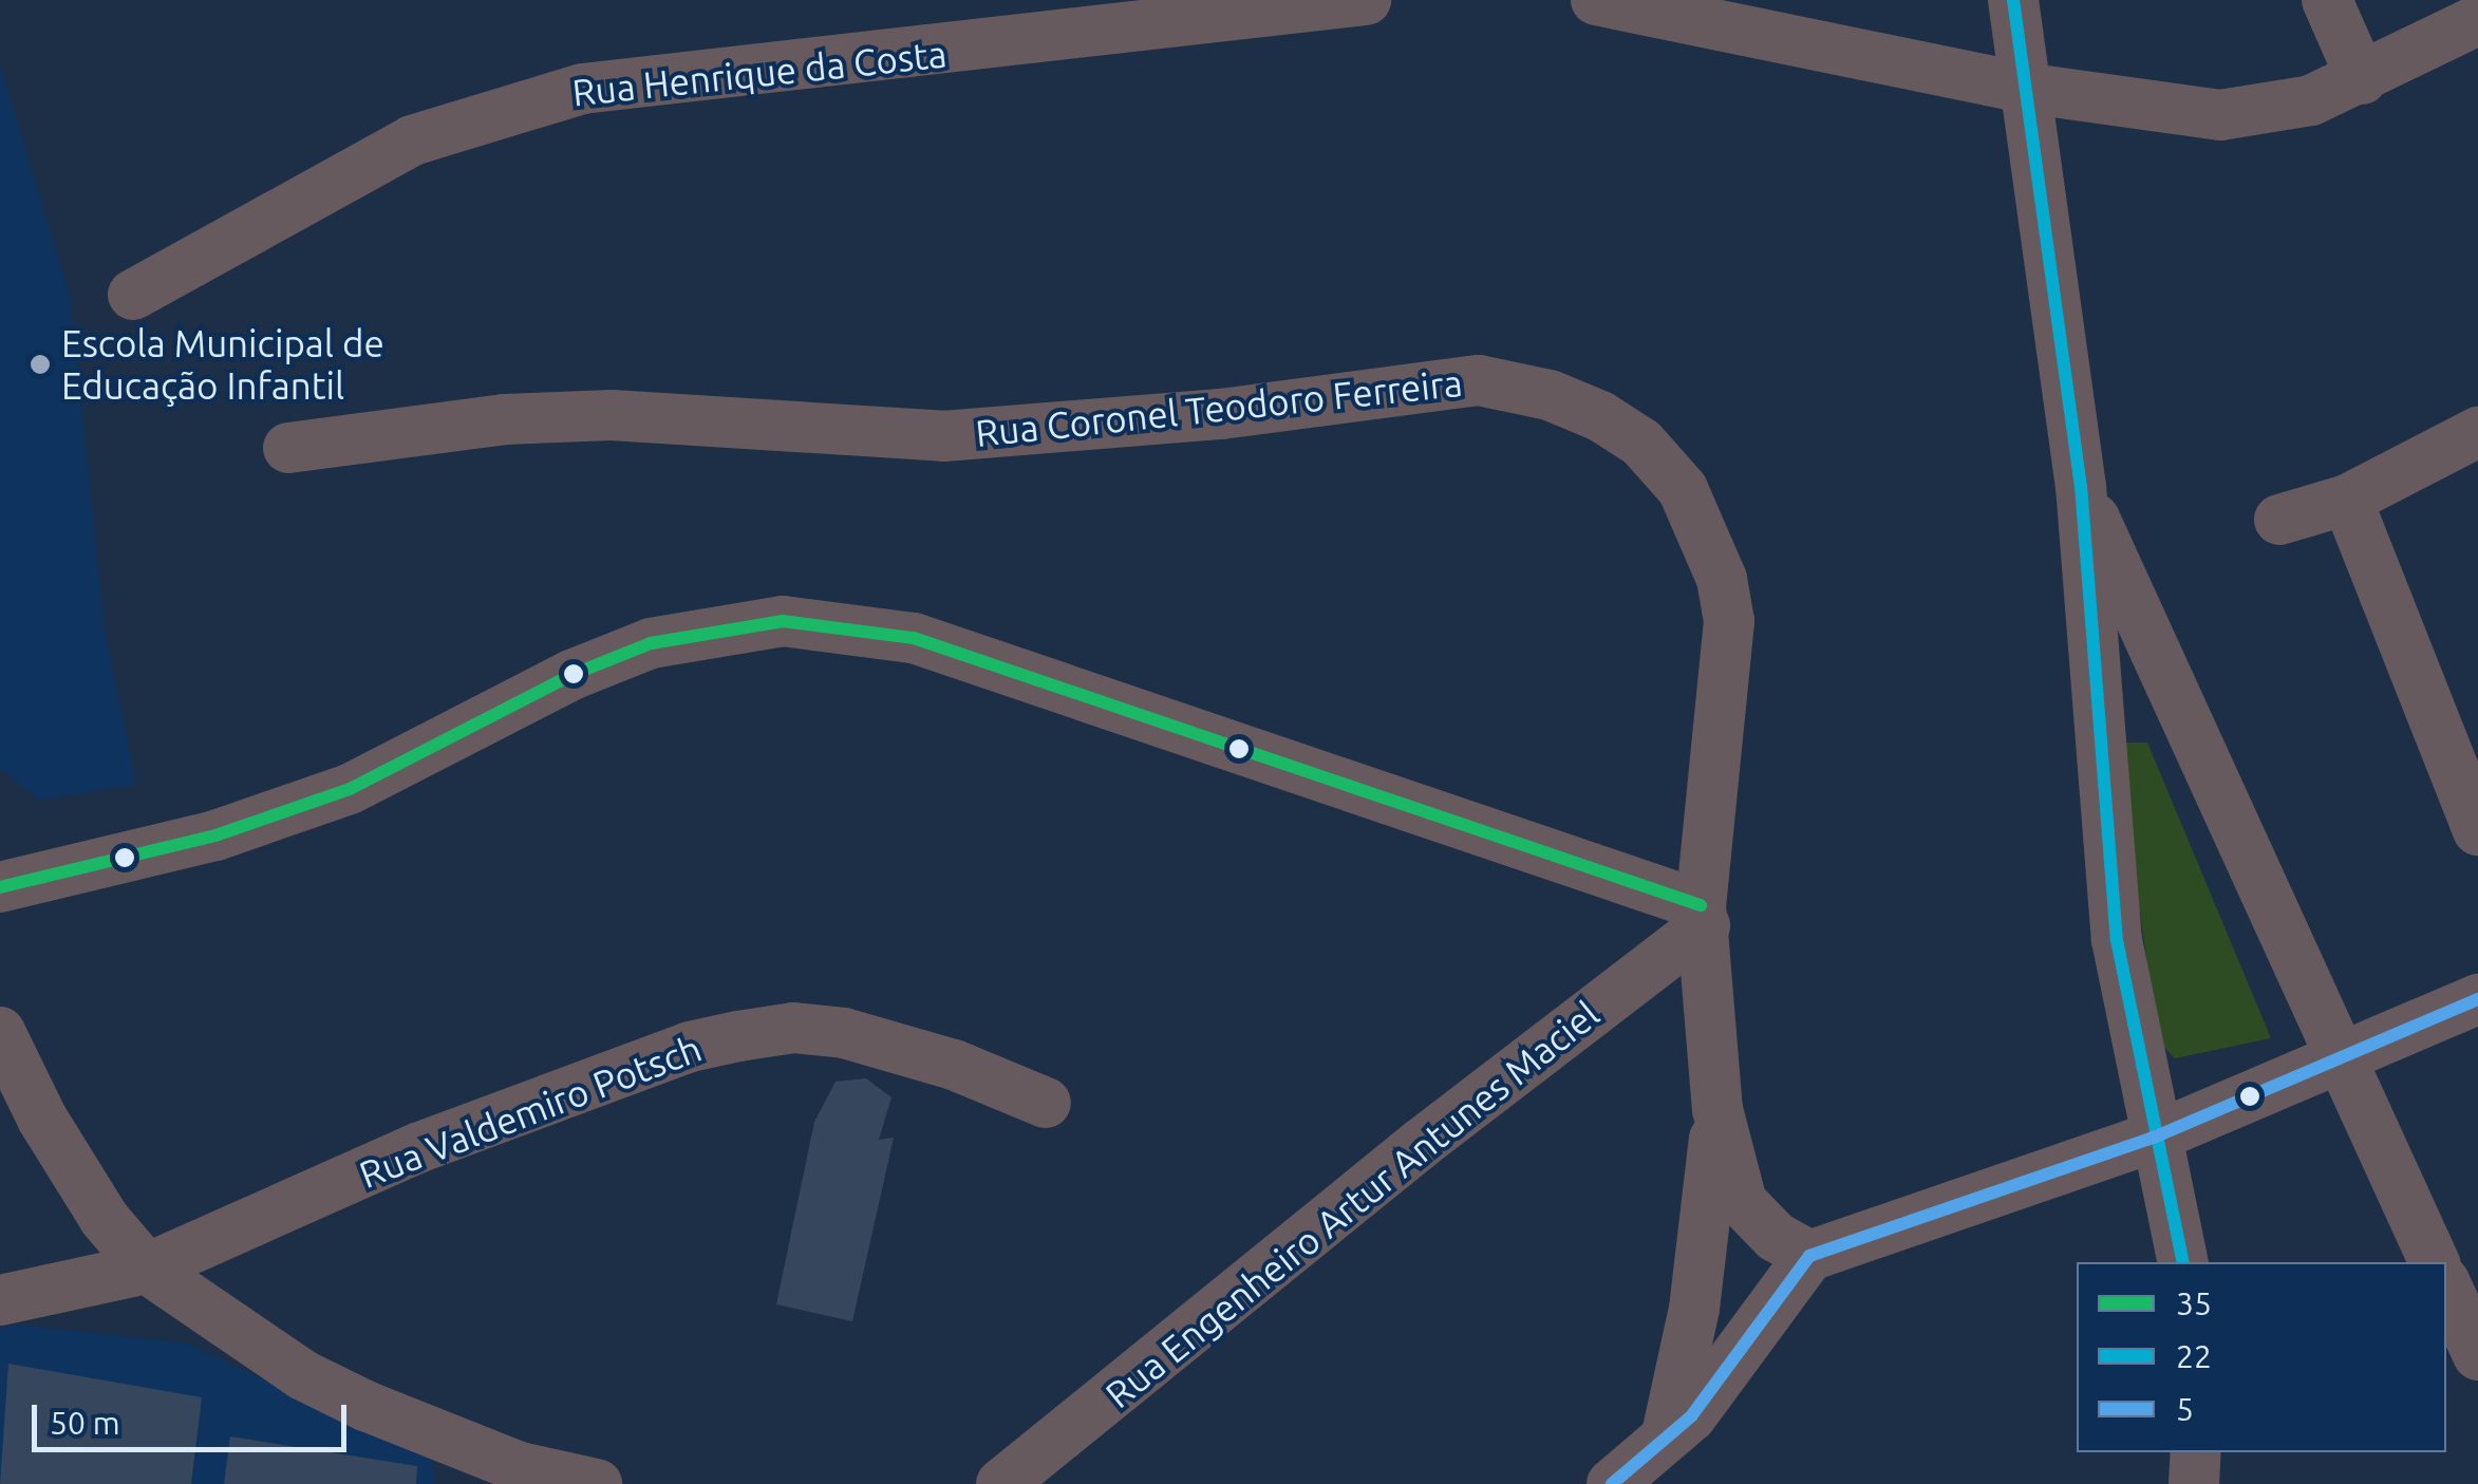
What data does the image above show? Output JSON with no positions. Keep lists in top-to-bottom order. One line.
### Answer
{"streets":{"street":["Rua Henrique da Costa","Rua Coronel Teodoro Ferreira","Rua Valdemiro Potsch","Rua Engenheiro Artur Antunes Maciel"]},"crossings":[["Rua Coronel Teodoro Ferreira","Rua Engenheiro Artur Antunes Maciel"]],"places":["Escola Municipal de Educação Infantil"],"lines":["transit line 22","transit line 35","transit line 5"],"legend":["35","22","5"],"scale_bar":"50 m"}
